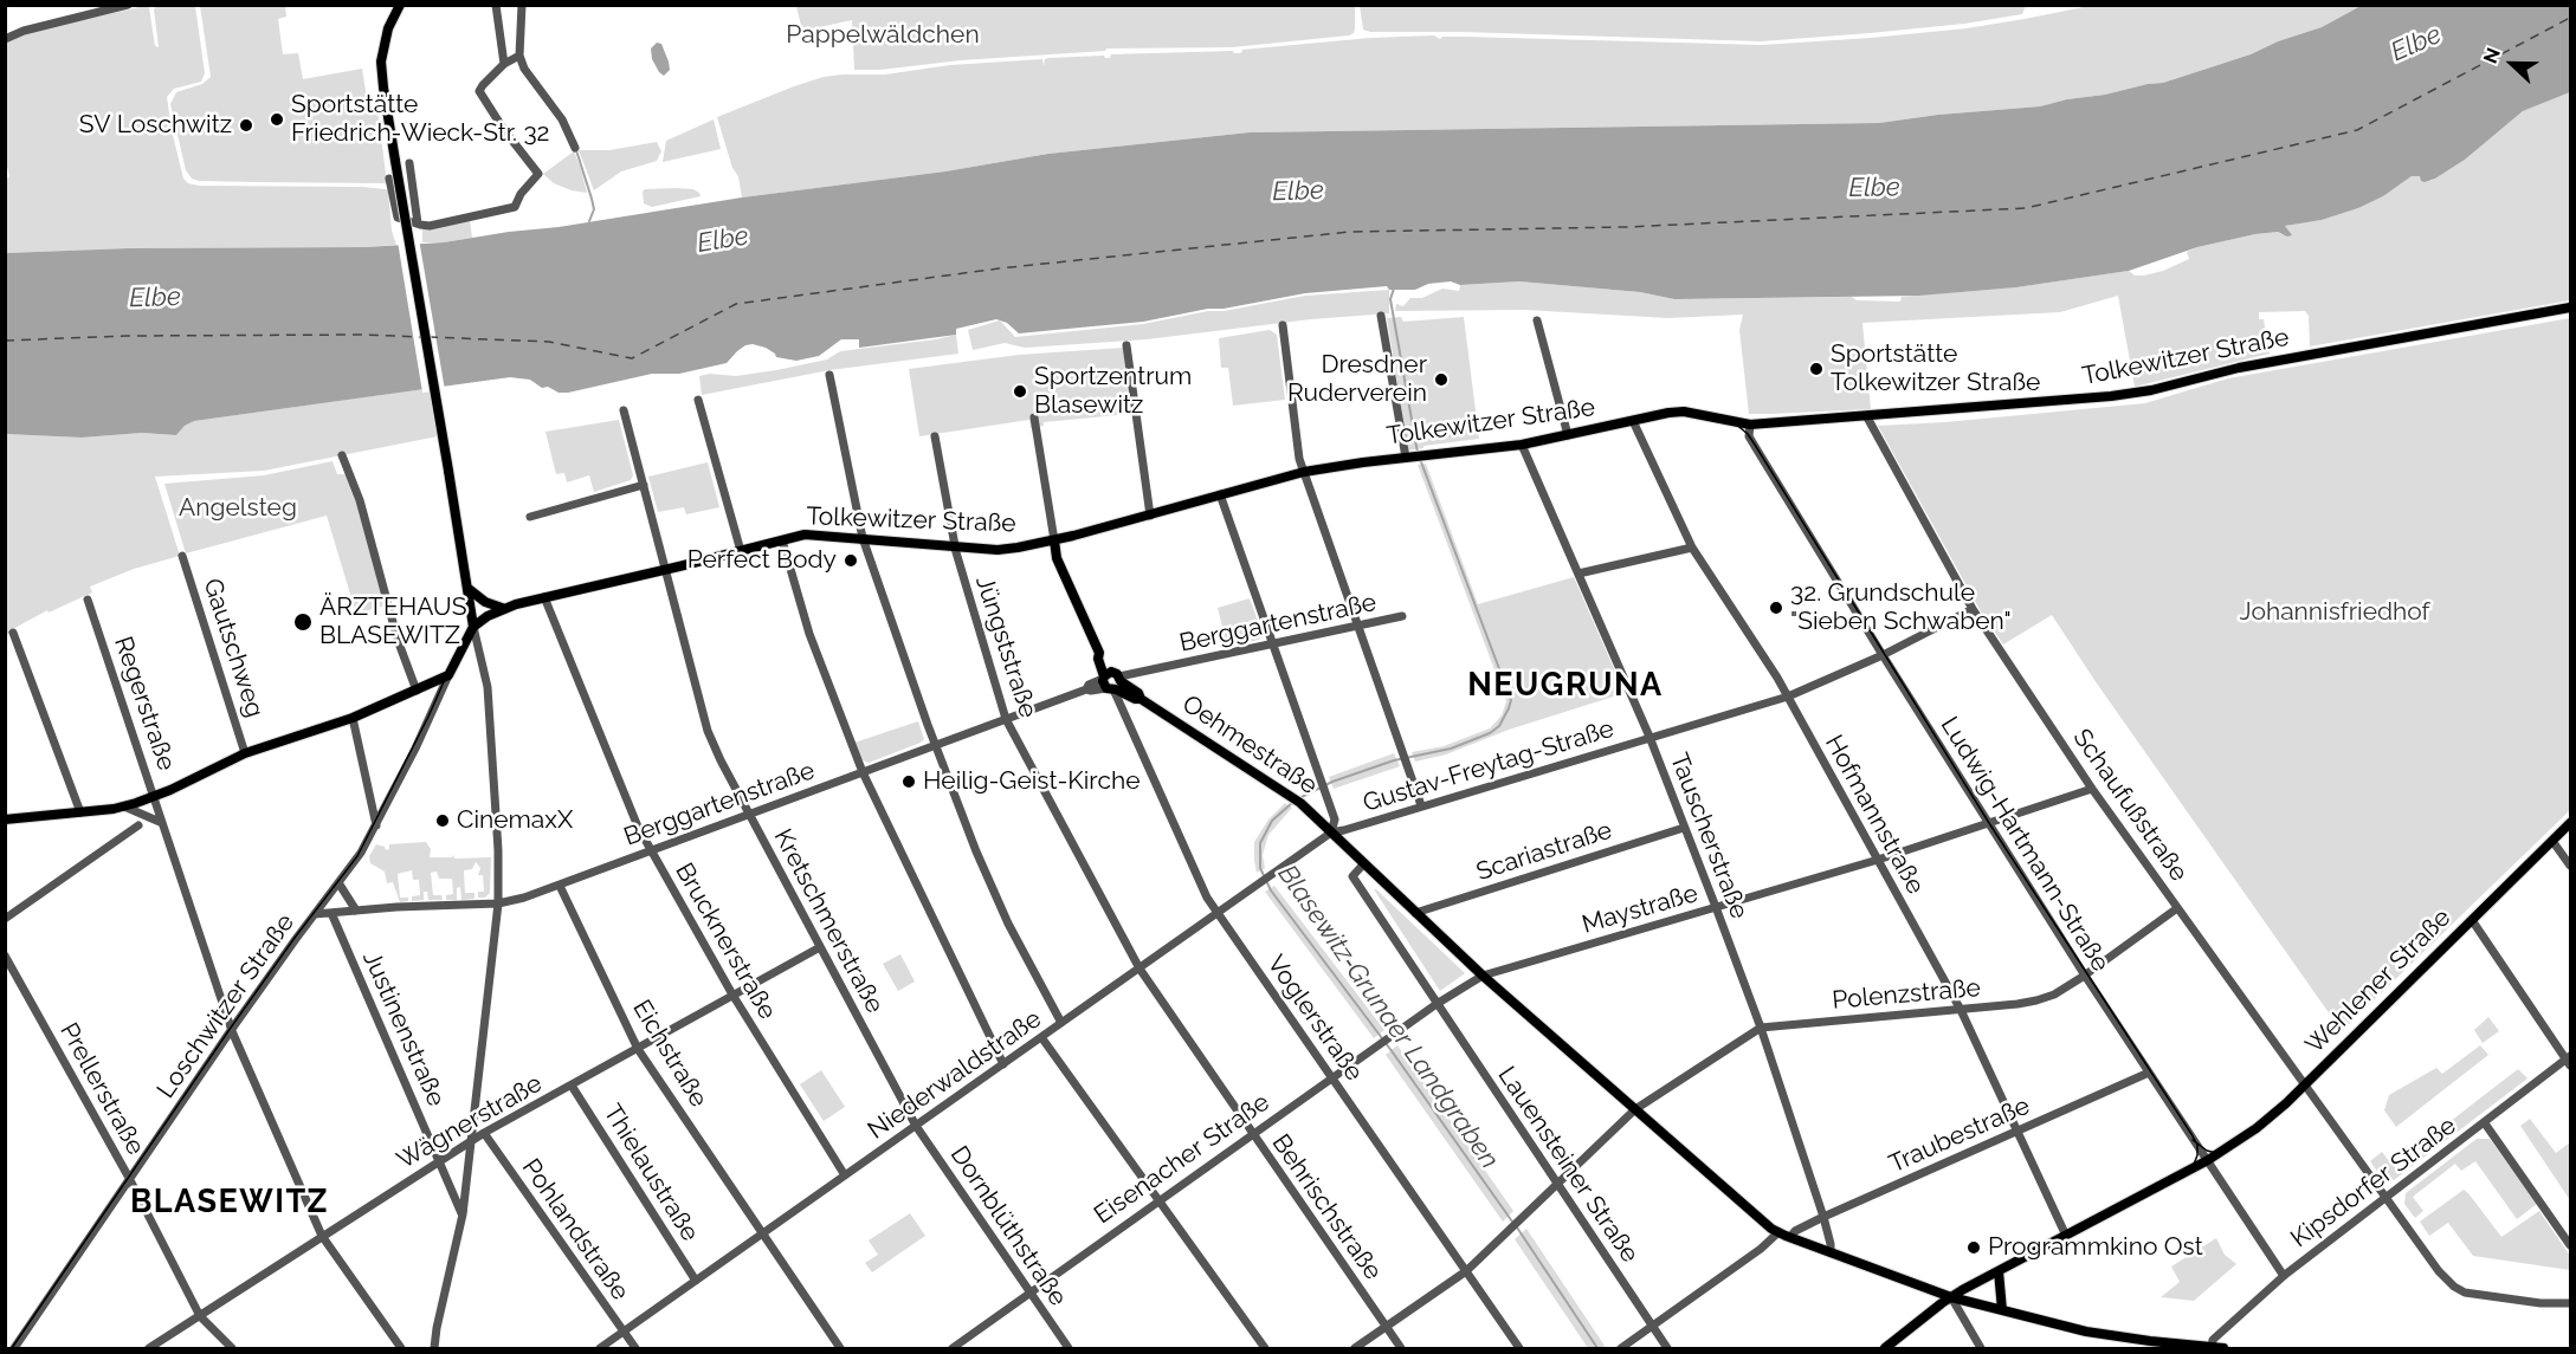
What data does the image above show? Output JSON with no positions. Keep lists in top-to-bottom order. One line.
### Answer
{"streets":{"main road":["Tolkewitzer Straße","Oehmestraße","Wehlener Straße"],"street":["Berggartenstraße","Jüngststraße","Gautschweg","Regerstraße","Gustav-Freytag-Straße","Schaufußstraße","Hofmannstraße","Tauscherstraße","Ludwig-Hartmann-Straße","Scariastraße","Maystraße","Kretschmerstraße","Brucknerstraße","Polenzstraße","Loschwitzer Straße","Voglerstraße","Justinenstraße","Eichstraße","Niederwaldstraße","Prellerstraße","Wägnerstraße","Traubestraße","Eisenacher Straße","Lauensteiner Straße","Thielaustraße","Kipsdorfer Straße","Behrischstraße","Dornblüthstraße","Pohlandstraße"]},"crossings":[["Tolkewitzer Straße","Jüngststraße"],["Tolkewitzer Straße","Oehmestraße"],["Tolkewitzer Straße","Schaufußstraße"],["Tolkewitzer Straße","Hofmannstraße"],["Tolkewitzer Straße","Tauscherstraße"],["Tolkewitzer Straße","Ludwig-Hartmann-Straße"],["Tolkewitzer Straße","Kretschmerstraße"],["Tolkewitzer Straße","Brucknerstraße"],["Berggartenstraße","Jüngststraße"],["Berggartenstraße","Oehmestraße"],["Berggartenstraße","Kretschmerstraße"],["Berggartenstraße","Brucknerstraße"],["Berggartenstraße","Loschwitzer Straße"],["Berggartenstraße","Voglerstraße"],["Berggartenstraße","Justinenstraße"],["Berggartenstraße","Eichstraße"],["Jüngststraße","Niederwaldstraße"],["Jüngststraße","Behrischstraße"],["Regerstraße","Loschwitzer Straße"],["Regerstraße","Wägnerstraße"],["Oehmestraße","Gustav-Freytag-Straße"],["Oehmestraße","Tauscherstraße"],["Oehmestraße","Scariastraße"],["Oehmestraße","Maystraße"],["Oehmestraße","Wehlener Straße"],["Oehmestraße","Polenzstraße"],["Oehmestraße","Voglerstraße"],["Oehmestraße","Niederwaldstraße"],["Oehmestraße","Traubestraße"],["Oehmestraße","Lauensteiner Straße"],["Oehmestraße","Kipsdorfer Straße"],["Gustav-Freytag-Straße","Schaufußstraße"],["Gustav-Freytag-Straße","Hofmannstraße"],["Gustav-Freytag-Straße","Tauscherstraße"],["Gustav-Freytag-Straße","Ludwig-Hartmann-Straße"],["Gustav-Freytag-Straße","Niederwaldstraße"],["Schaufußstraße","Maystraße"],["Schaufußstraße","Wehlener Straße"],["Schaufußstraße","Polenzstraße"],["Schaufußstraße","Kipsdorfer Straße"],["Hofmannstraße","Maystraße"],["Hofmannstraße","Wehlener Straße"],["Hofmannstraße","Polenzstraße"],["Hofmannstraße","Traubestraße"],["Tauscherstraße","Scariastraße"],["Tauscherstraße","Maystraße"],["Tauscherstraße","Polenzstraße"],["Tauscherstraße","Traubestraße"],["Ludwig-Hartmann-Straße","Maystraße"],["Ludwig-Hartmann-Straße","Wehlener Straße"],["Ludwig-Hartmann-Straße","Polenzstraße"],["Ludwig-Hartmann-Straße","Traubestraße"],["Ludwig-Hartmann-Straße","Kipsdorfer Straße"],["Maystraße","Eisenacher Straße"],["Maystraße","Lauensteiner Straße"],["Kretschmerstraße","Niederwaldstraße"],["Kretschmerstraße","Wägnerstraße"],["Kretschmerstraße","Dornblüthstraße"],["Brucknerstraße","Niederwaldstraße"],["Brucknerstraße","Wägnerstraße"],["Polenzstraße","Voglerstraße"],["Polenzstraße","Lauensteiner Straße"],["Polenzstraße","Behrischstraße"],["Loschwitzer Straße","Prellerstraße"],["Voglerstraße","Niederwaldstraße"],["Voglerstraße","Eisenacher Straße"],["Justinenstraße","Wägnerstraße"],["Eichstraße","Niederwaldstraße"],["Eichstraße","Wägnerstraße"],["Niederwaldstraße","Thielaustraße"],["Niederwaldstraße","Behrischstraße"],["Niederwaldstraße","Dornblüthstraße"],["Niederwaldstraße","Pohlandstraße"],["Prellerstraße","Wägnerstraße"],["Wägnerstraße","Thielaustraße"],["Wägnerstraße","Pohlandstraße"],["Eisenacher Straße","Lauensteiner Straße"],["Eisenacher Straße","Behrischstraße"],["Eisenacher Straße","Dornblüthstraße"]],"districts":["NEUGRUNA","BLASEWITZ"],"water":["Elbe","Blasewitz‐Grunaer Landgraben"],"parks":["Pappelwäldchen","Angelsteg","Johannisfriedhof"],"places":["Sportstätte Friedrich-Wieck-Str. 32","SV Loschwitz","Sportstätte Tolkewitzer Straße","Dresdner Ruderverein","Sportzentrum Blasewitz","Perfect Body","32. Grundschule \"Sieben Schwaben\"","ÄRZTEHAUS BLASEWITZ","Heilig-Geist-Kirche","CinemaxX","Programmkino Ost"],"north":"left"}
